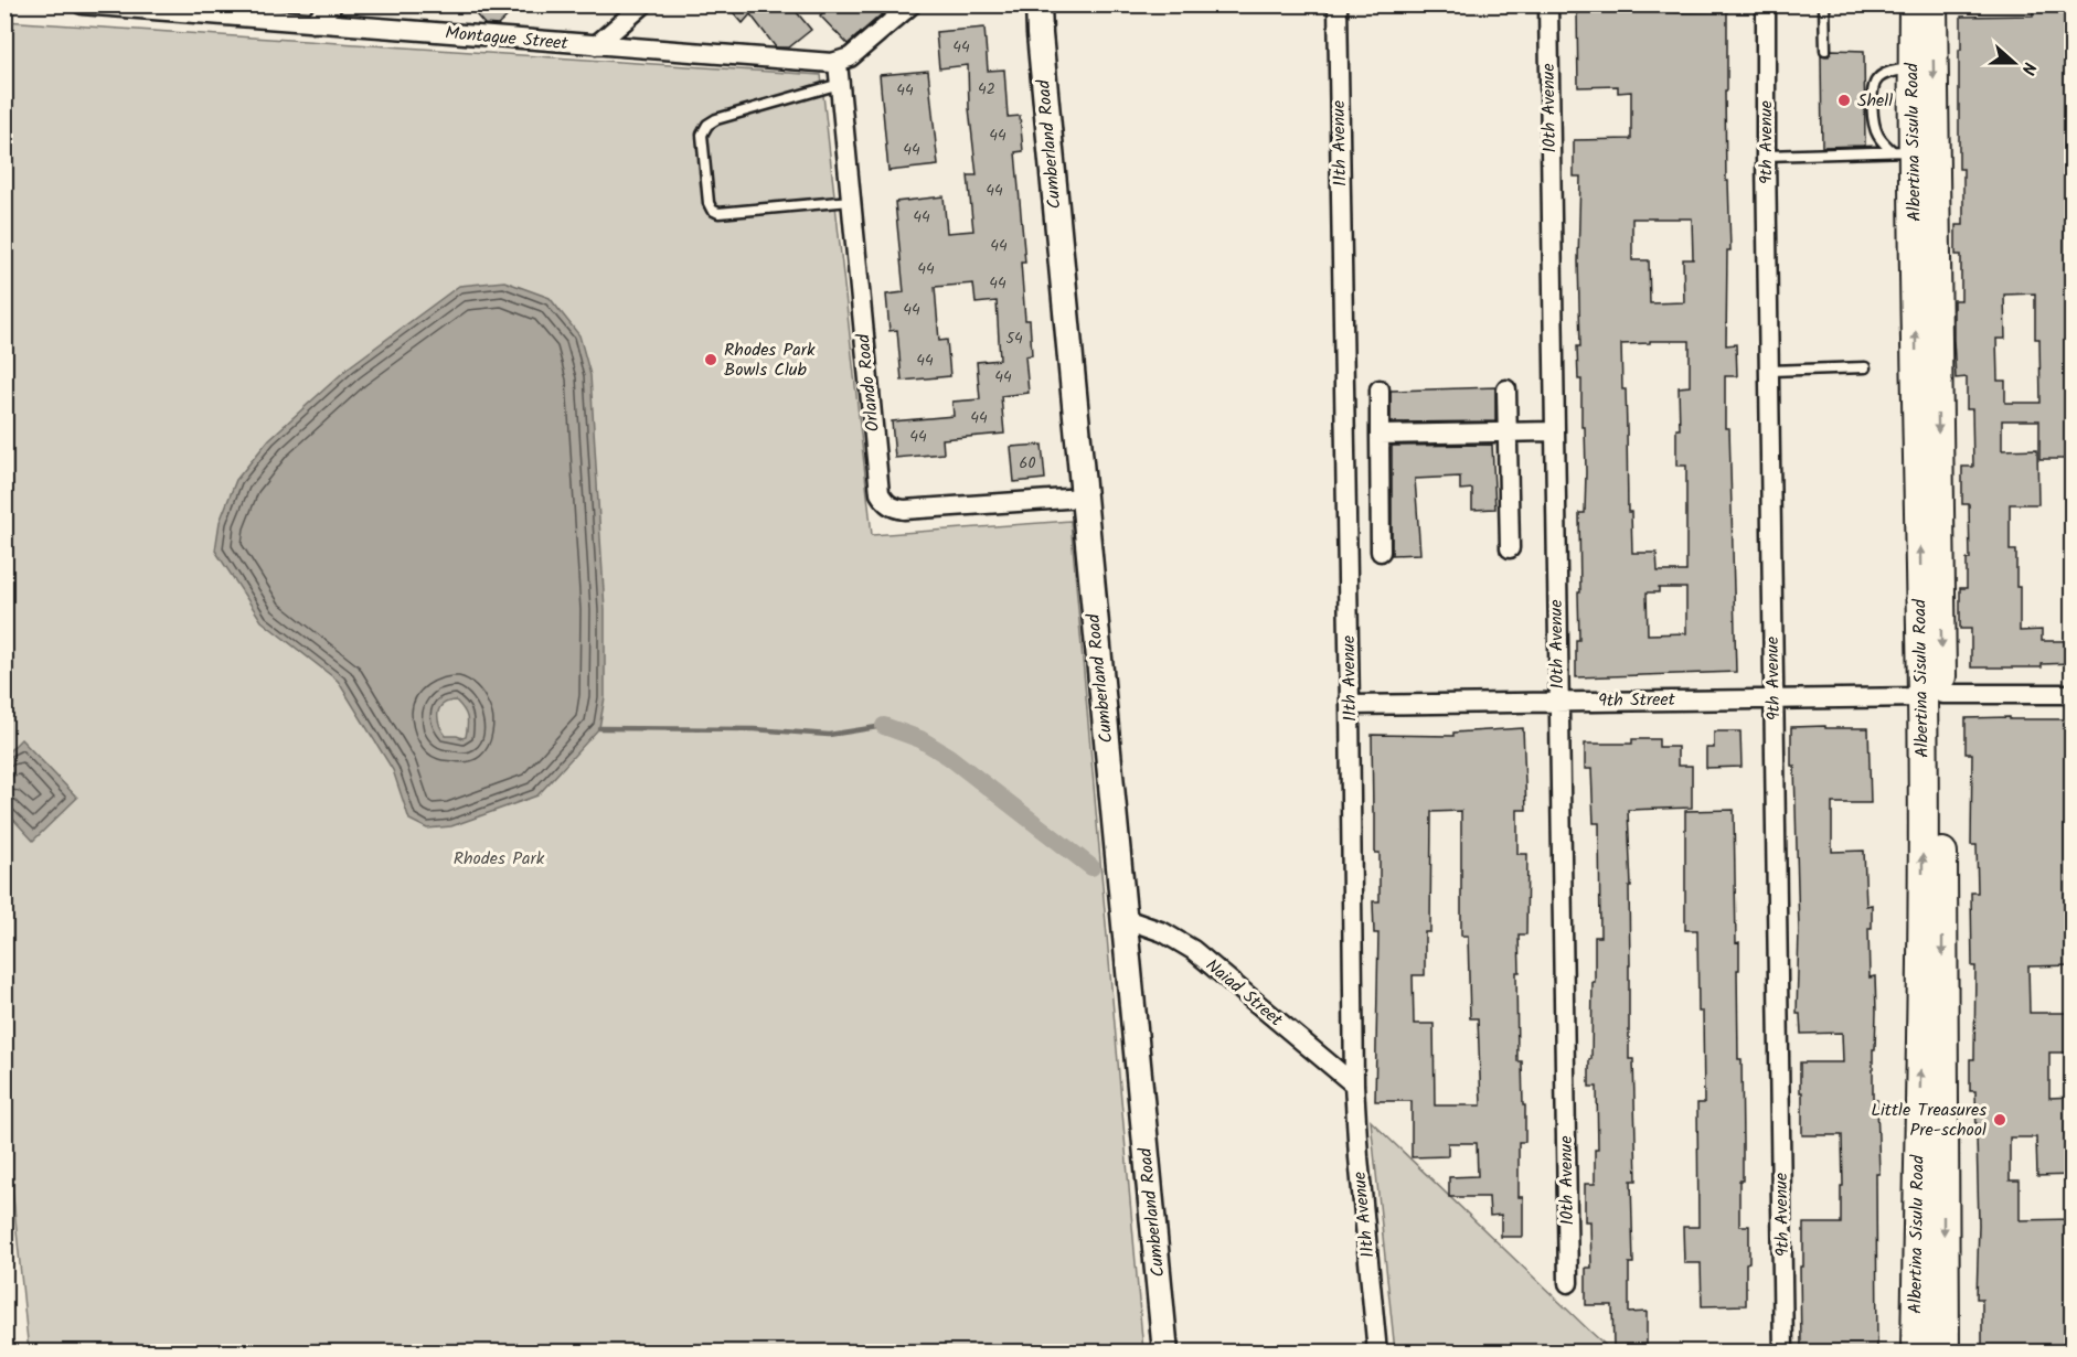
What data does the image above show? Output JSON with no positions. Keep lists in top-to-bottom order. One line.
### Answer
{"streets":{"main road":["Albertina Sisulu Road"],"street":["Montague Street","10th Avenue","9th Avenue","11th Avenue","Cumberland Road","Orlando Road","9th Street","Naiad Street"]},"crossings":[["Montague Street","Orlando Road"],["10th Avenue","9th Street"],["9th Avenue","9th Street"],["Albertina Sisulu Road","9th Street"],["11th Avenue","9th Street"],["11th Avenue","Naiad Street"],["Cumberland Road","Orlando Road"],["Cumberland Road","Naiad Street"]],"parks":["Rhodes Park"],"places":["Shell","Rhodes Park Bowls Club","Little Treasures Pre-school"],"house_numbers":["44","42","44","44","44","44","44","44","44","44","44","54","44","44","44","44","60"],"north":"right"}
